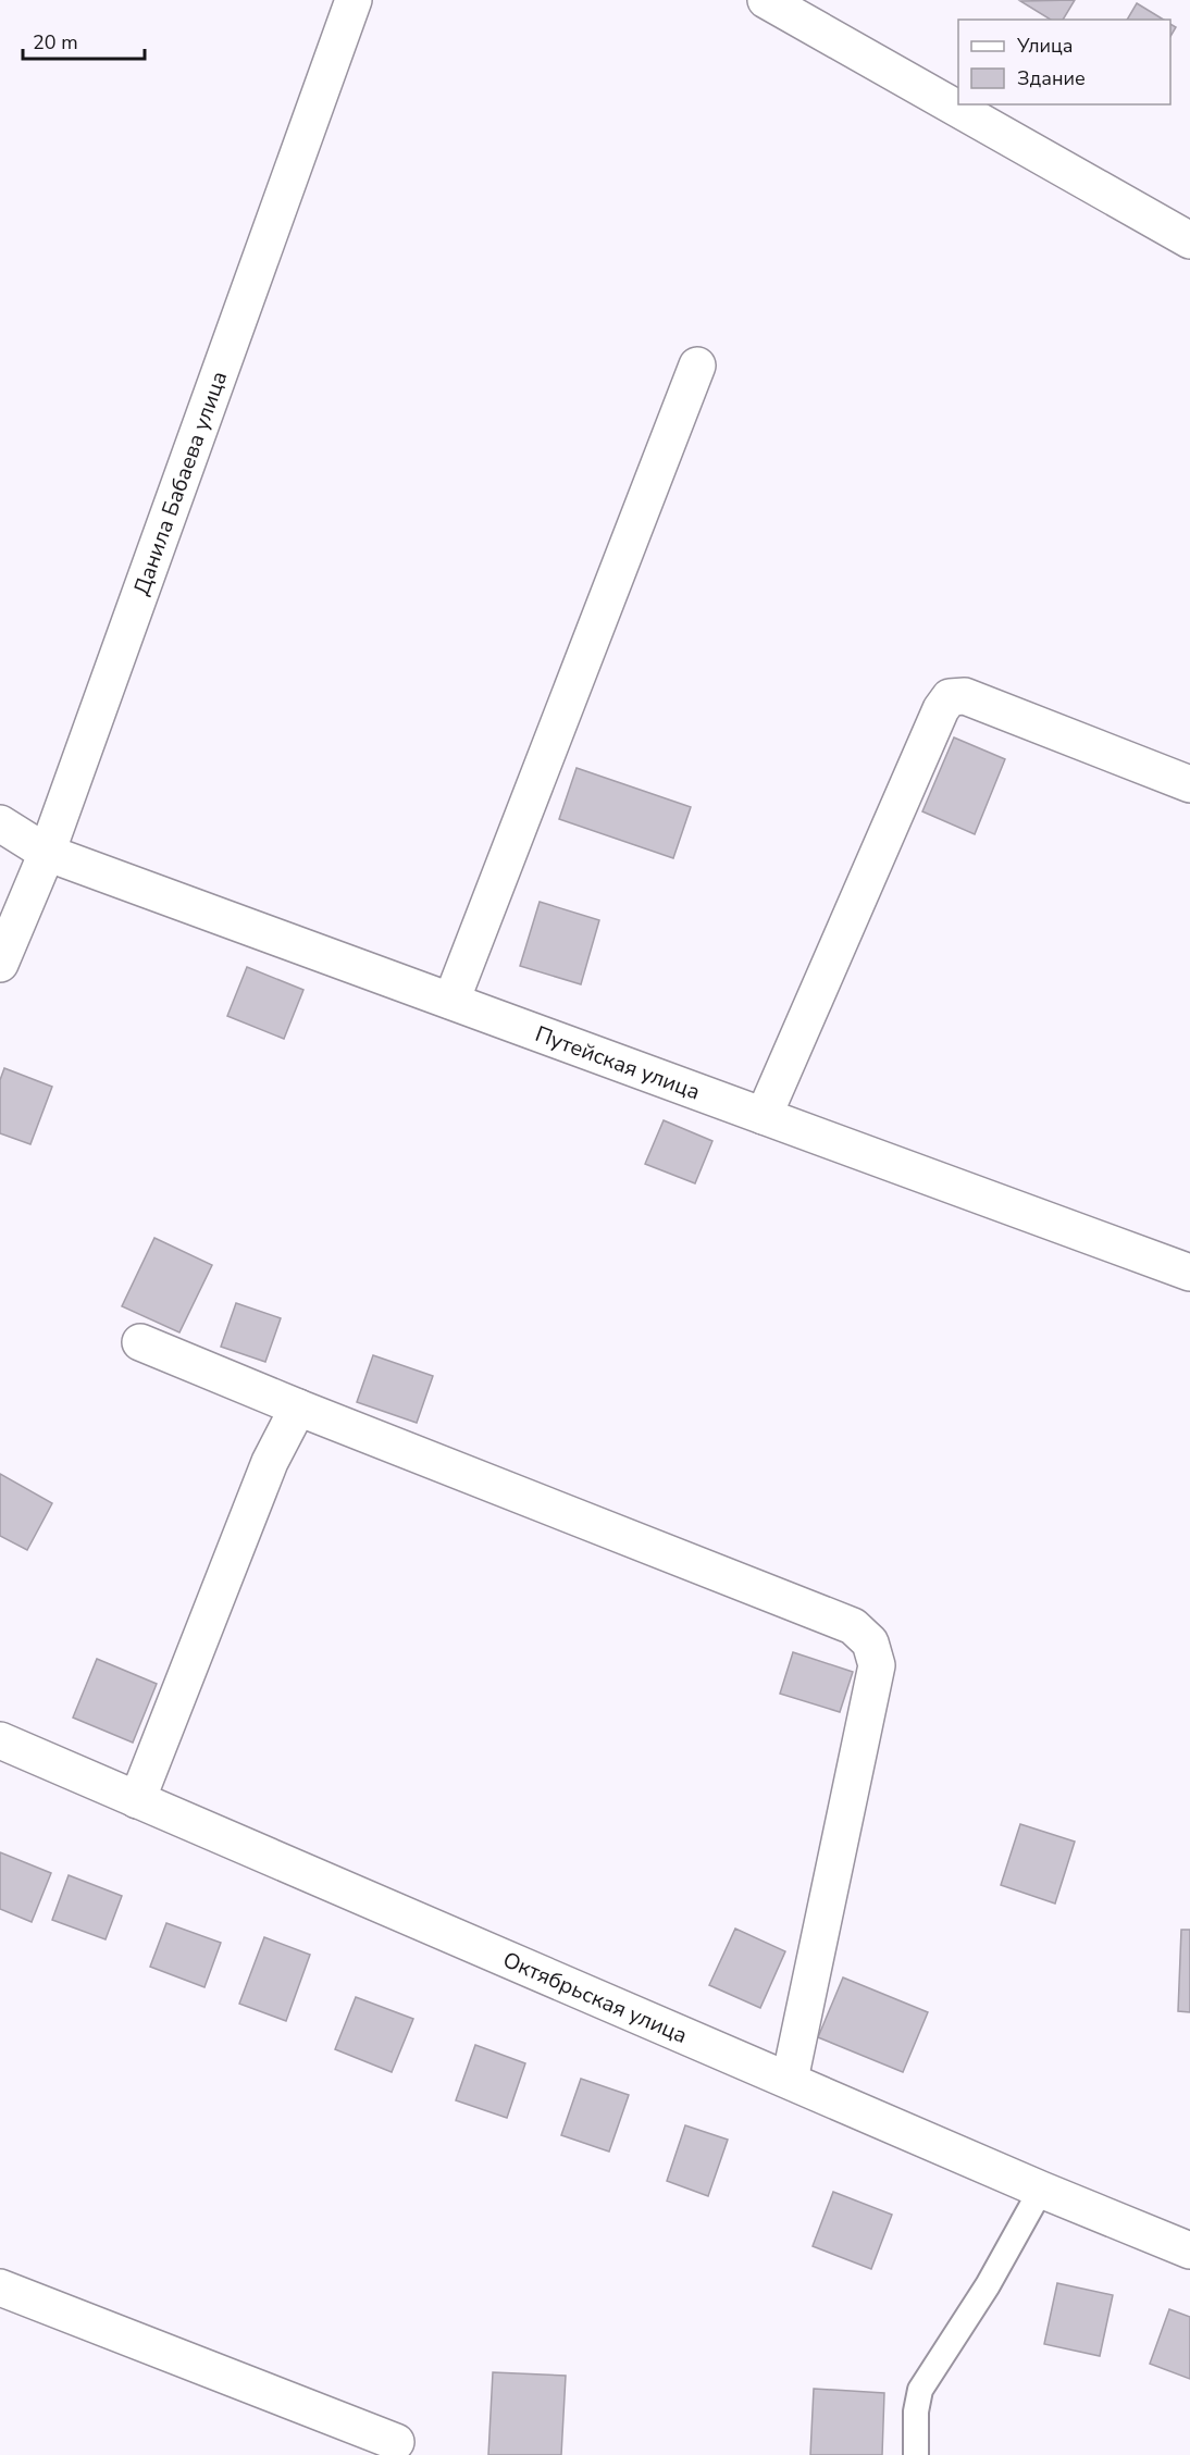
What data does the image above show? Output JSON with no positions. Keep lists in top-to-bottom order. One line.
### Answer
{"streets":{"street":["Данила Бабаева улица","Путейская улица","Октябрьская улица"]},"crossings":[["Данила Бабаева улица","Путейская улица"]],"legend":["Улица","Здание"],"scale_bar":"20 m"}
